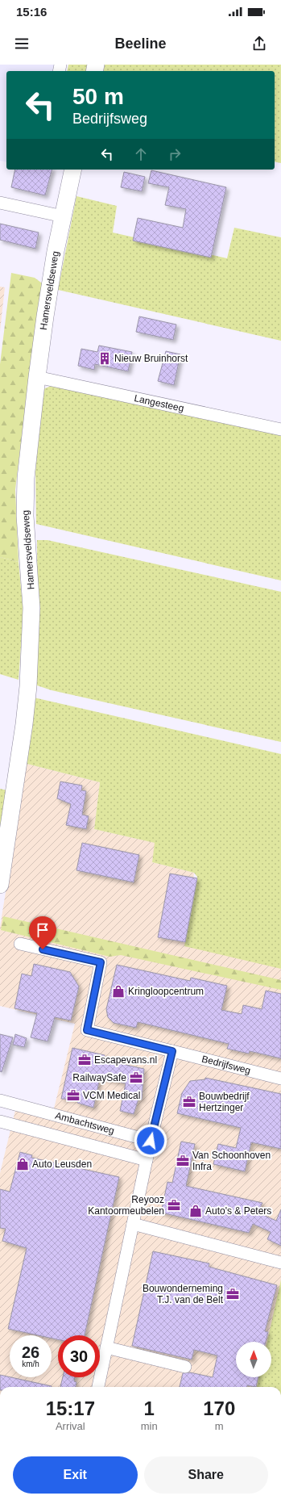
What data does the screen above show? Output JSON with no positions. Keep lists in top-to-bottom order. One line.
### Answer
{"streets":{"street":["Hamersveldseweg","Langesteeg","Bedrijfsweg","Ambachtsweg"]},"crossings":[["Hamersveldseweg","Langesteeg"]],"places":{"building":["Nieuw Bruinhorst"],"shop":["Kringloopcentrum","Auto Leusden","Auto's & Peters"],"office":["Escapevans.nl","RailwaySafe","VCM Medical","Bouwbedrijf Hertzinger","Van Schoonhoven Infra","Reyooz Kantoormeubelen","Bouwonderneming T.J. van de Belt"]},"north":"top","page":{"status":"15:16","header":"Beeline","turn":["50 m","Bedrijfsweg"],"speed":"26 km/h","limit":"30","eta":["15:17","Arrival","1","min","170","m"],"buttons":["Exit","Share"]}}
